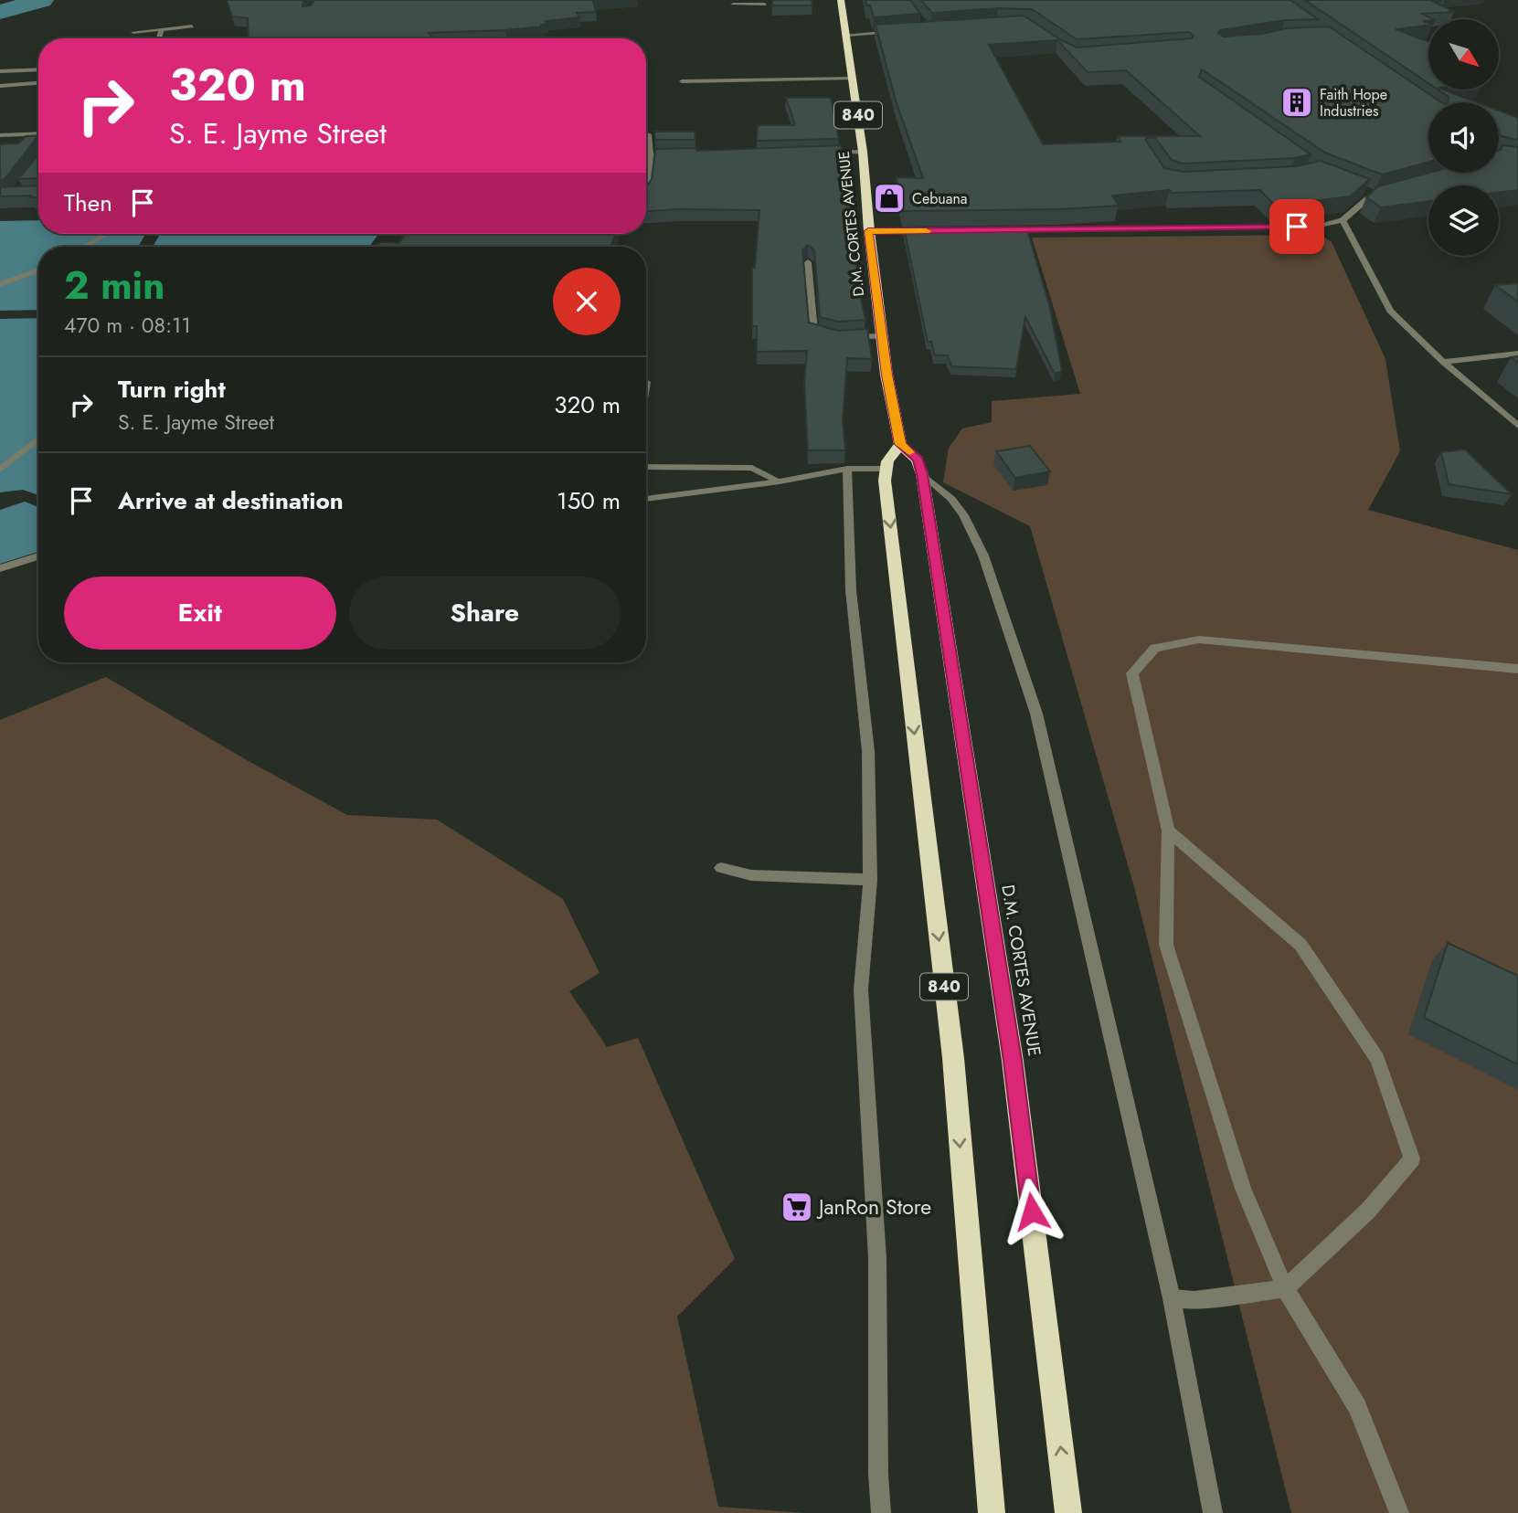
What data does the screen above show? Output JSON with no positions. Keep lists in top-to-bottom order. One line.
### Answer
{"streets":{"highway":["840","D.M. CORTES AVENUE"]},"crossings":[["840","D.M. CORTES AVENUE"]],"places":{"building":["Faith Hope Industries"],"shop":["Cebuana"],"supermarket":["JanRon Store"]},"north":"bottom right","page":{"turn":["320 m","S. E. Jayme Street"],"then":"Then","heading":["2 min","470 m · 08:11"],"list":[{"name":"Turn right","note":"S. E. Jayme Street","value":"320 m"},{"name":"Arrive at destination","value":"150 m"}],"buttons":["Exit","Share"]}}
